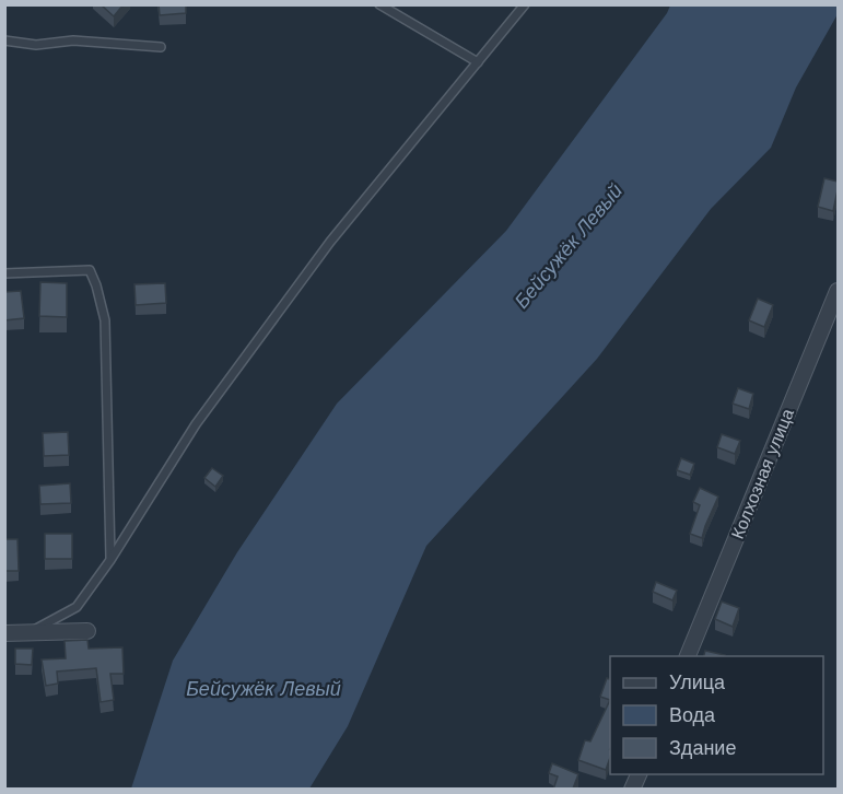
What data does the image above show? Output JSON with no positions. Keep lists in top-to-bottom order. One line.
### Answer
{"streets":{"street":["Колхозная улица"]},"water":["Бейсужёк Левый"],"legend":["Улица","Вода","Здание"]}
